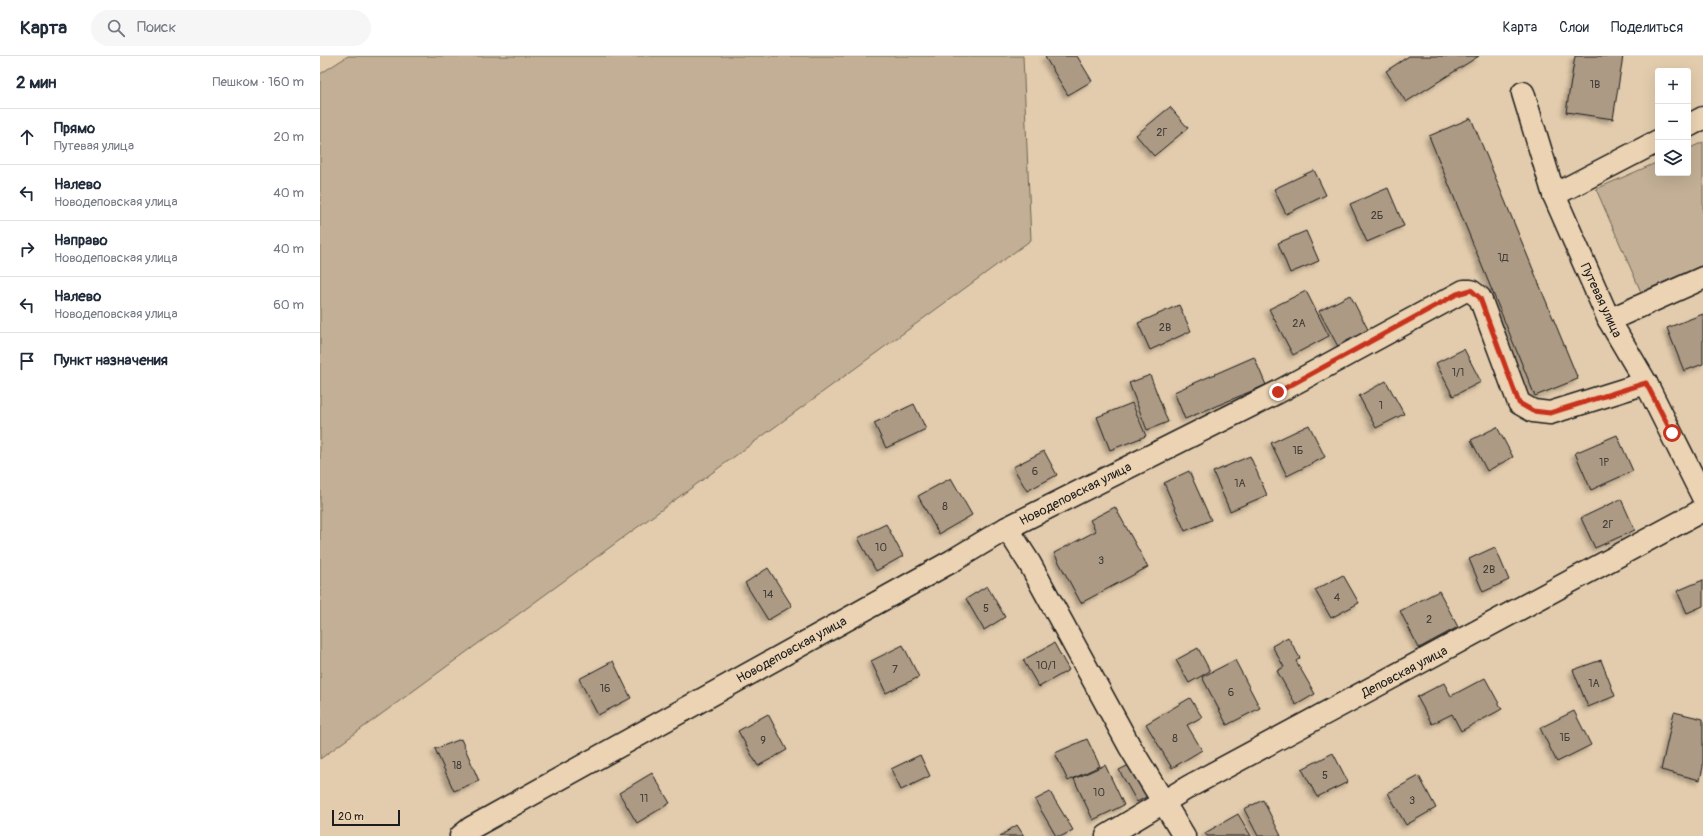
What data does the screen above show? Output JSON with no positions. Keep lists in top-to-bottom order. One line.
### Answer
{"streets":{"street":["Путевая улица","Новодеповская улица","Деповская улица"]},"crossings":[["Путевая улица","Новодеповская улица"]],"house_numbers":["1В","2Г","2Б","1Д","2А","2В","1/1","1","1Б","1Р","6","1А","8","2Г","10","3","2В","14","4","5","2","10/1","7","1А","16","6","1Б","8","9","18","5","10","11","3"],"scale_bar":"20 m","page":{"header":"Карта","search":"Поиск","nav":["Карта","Слои","Поделиться"],"heading":["2 мин","Пешком · 160 m"],"map_buttons":["+","−"],"list":[["Прямо","Путевая улица","20 m"],["Налево","Новодеповская улица","40 m"],["Направо","Новодеповская улица","40 m"],["Налево","Новодеповская улица","60 m"],"Пункт назначения"],"scale":"20 m"}}
